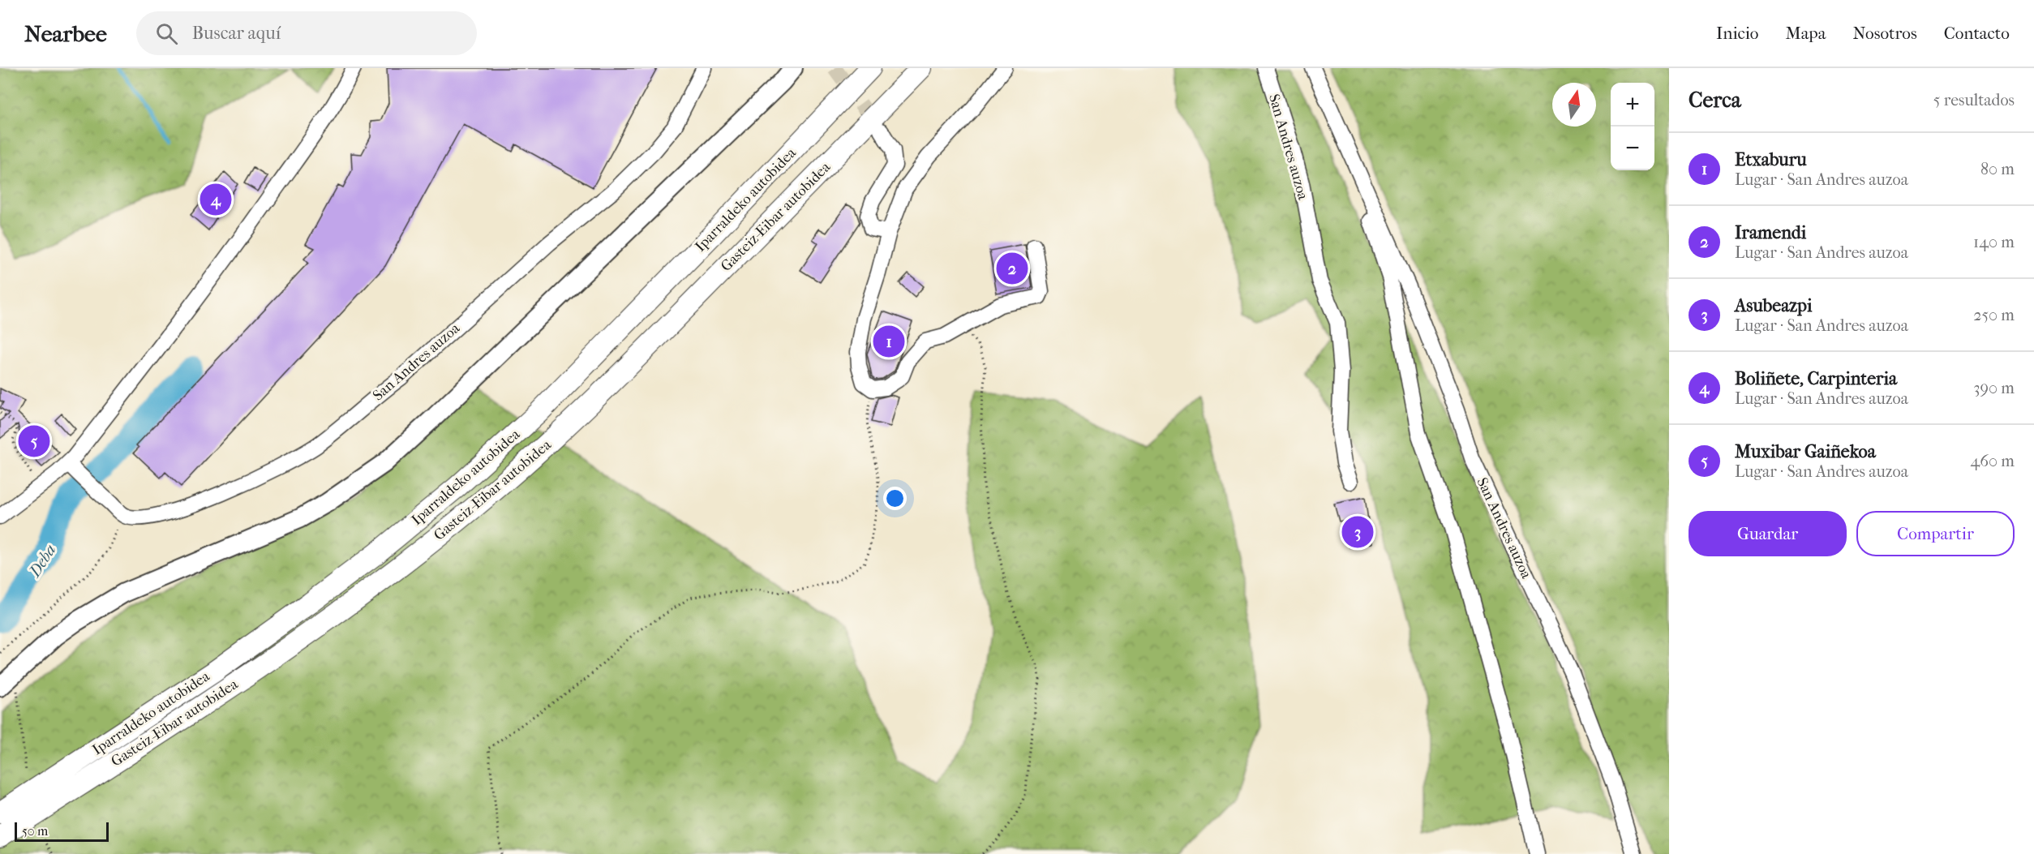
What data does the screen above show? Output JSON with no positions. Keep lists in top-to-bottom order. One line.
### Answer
{"streets":{"highway":["Iparraldeko autobidea","Gasteiz-Eibar autobidea"],"street":["San Andres auzoa"]},"water":["Deba"],"scale_bar":"50 m","north":"top","page":{"header":"Nearbee","search":"Buscar aquí","nav":["Inicio","Mapa","Nosotros","Contacto"],"heading":["Cerca","5 resultados"],"map_buttons":["+","−"],"list":[{"mark":"1","name":"Etxaburu","note":"Lugar · San Andres auzoa","value":"80 m"},{"mark":"2","name":"Iramendi","note":"Lugar · San Andres auzoa","value":"140 m"},{"mark":"3","name":"Asubeazpi","note":"Lugar · San Andres auzoa","value":"250 m"},{"mark":"4","name":"Boliñete, Carpinteria","note":"Lugar · San Andres auzoa","value":"390 m"},{"mark":"5","name":"Muxibar Gaiñekoa","note":"Lugar · San Andres auzoa","value":"460 m"}],"pins":["4","2","1","5","3"],"buttons":["Guardar","Compartir"],"scale":"50 m"}}
